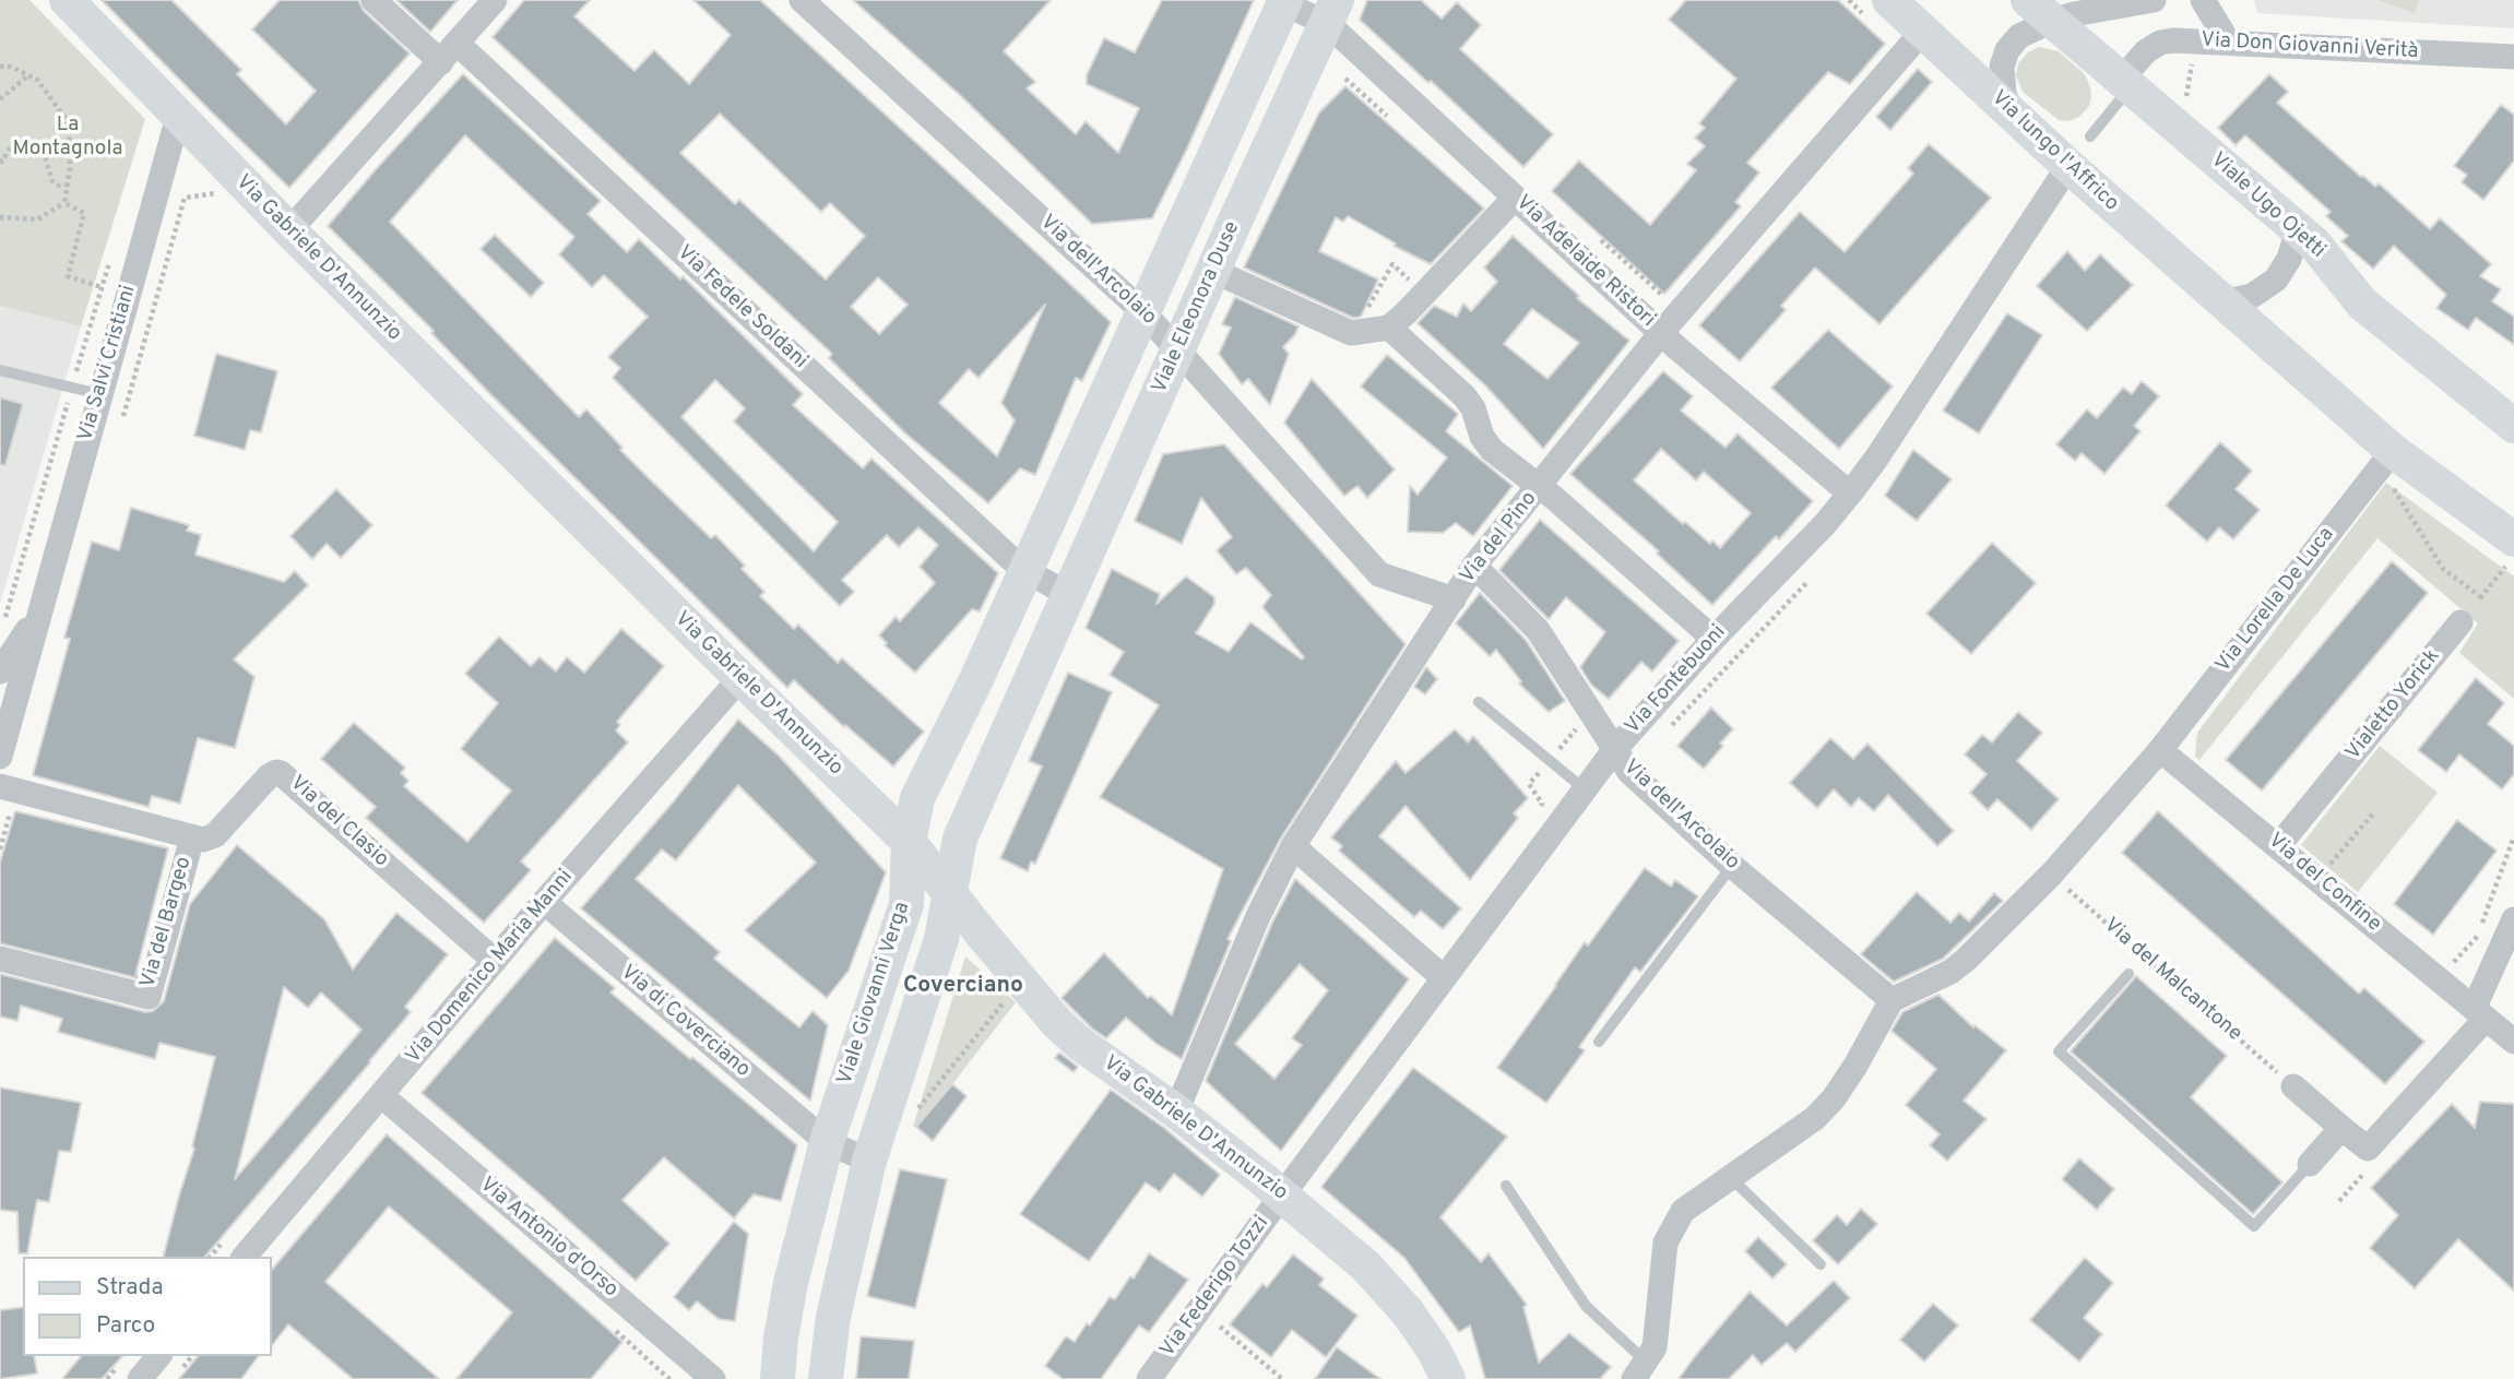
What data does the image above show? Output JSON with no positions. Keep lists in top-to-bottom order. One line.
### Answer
{"streets":{"main road":["Via lungo l'Affrico","Viale Ugo Ojetti","Via Gabriele D'Annunzio","Viale Eleonora Duse","Viale Giovanni Verga"],"street":["Via Don Giovanni Verità","Via Adelaide Ristori","Via dell'Arcolaio","Via Fedele Soldani","Via Salvi Cristiani","Via del Pino","Via Lorella De Luca","Via Fontebuoni","Vialetto Yorick","Via del Clasio","Via del Confine","Via del Bargeo","Via Domenico Maria Manni","Via di Coverciano","Via Antonio d'Orso","Via Federigo Tozzi"],"path":["Via del Malcantone"]},"crossings":[["Via Don Giovanni Verità","Viale Ugo Ojetti"],["Via lungo l'Affrico","Viale Ugo Ojetti"],["Via lungo l'Affrico","Via del Pino"],["Via lungo l'Affrico","Via Lorella De Luca"],["Via lungo l'Affrico","Via Fontebuoni"],["Via Gabriele D'Annunzio","Viale Eleonora Duse"],["Via Gabriele D'Annunzio","Via Salvi Cristiani"],["Via Gabriele D'Annunzio","Via del Pino"],["Via Gabriele D'Annunzio","Via Fontebuoni"],["Via Gabriele D'Annunzio","Via Domenico Maria Manni"],["Via Gabriele D'Annunzio","Viale Giovanni Verga"],["Via Gabriele D'Annunzio","Via Federigo Tozzi"],["Via Adelaide Ristori","Viale Eleonora Duse"],["Via Adelaide Ristori","Via del Pino"],["Via Adelaide Ristori","Via Fontebuoni"],["Via dell'Arcolaio","Viale Eleonora Duse"],["Via dell'Arcolaio","Via del Pino"],["Via dell'Arcolaio","Via Fontebuoni"],["Viale Eleonora Duse","Viale Giovanni Verga"],["Via Lorella De Luca","Via del Confine"],["Via Fontebuoni","Via Federigo Tozzi"],["Vialetto Yorick","Via del Confine"],["Via del Clasio","Via del Bargeo"],["Via del Clasio","Via Domenico Maria Manni"],["Via Domenico Maria Manni","Via di Coverciano"],["Via Domenico Maria Manni","Via Antonio d'Orso"],["Viale Giovanni Verga","Via di Coverciano"]],"districts":["Coverciano"],"parks":["La Montagnola"],"legend":["Strada","Parco"]}
